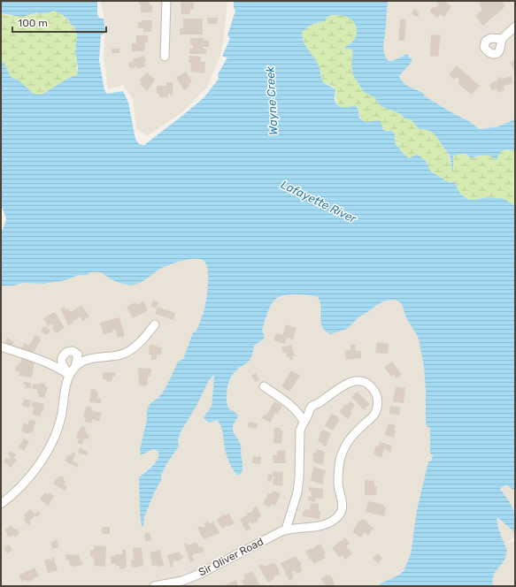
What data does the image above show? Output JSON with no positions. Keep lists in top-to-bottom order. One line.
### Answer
{"streets":{"street":["Sir Oliver Road"]},"water":["Wayne Creek","Lafayette River"],"scale_bar":"100 m"}
